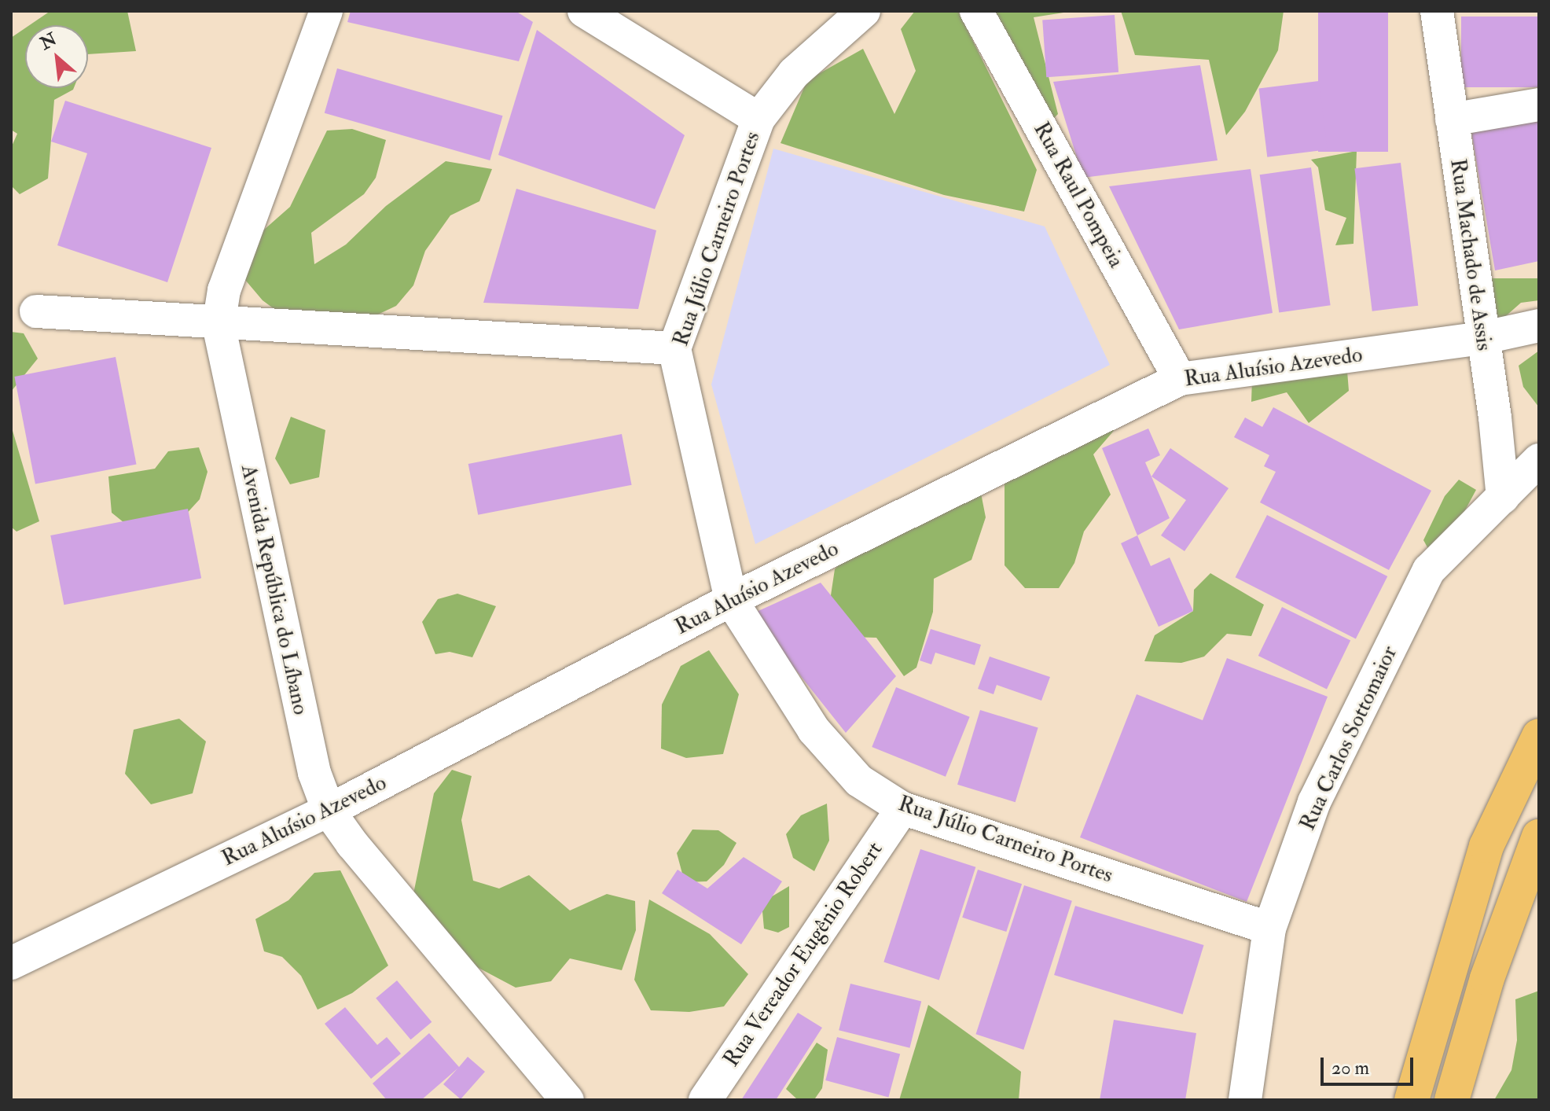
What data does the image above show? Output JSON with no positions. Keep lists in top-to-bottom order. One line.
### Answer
{"streets":{"street":["Rua Raul Pompeia","Rua Júlio Carneiro Portes","Rua Machado de Assis","Rua Aluísio Azevedo","Avenida República do Líbano","Rua Carlos Sottomaior","Rua Vereador Eugênio Robert"]},"crossings":[["Rua Raul Pompeia","Rua Aluísio Azevedo"],["Rua Júlio Carneiro Portes","Rua Aluísio Azevedo"],["Rua Júlio Carneiro Portes","Rua Carlos Sottomaior"],["Rua Júlio Carneiro Portes","Rua Vereador Eugênio Robert"],["Rua Machado de Assis","Rua Aluísio Azevedo"],["Rua Machado de Assis","Rua Carlos Sottomaior"],["Rua Aluísio Azevedo","Avenida República do Líbano"]],"scale_bar":"20 m","north":"top left"}
